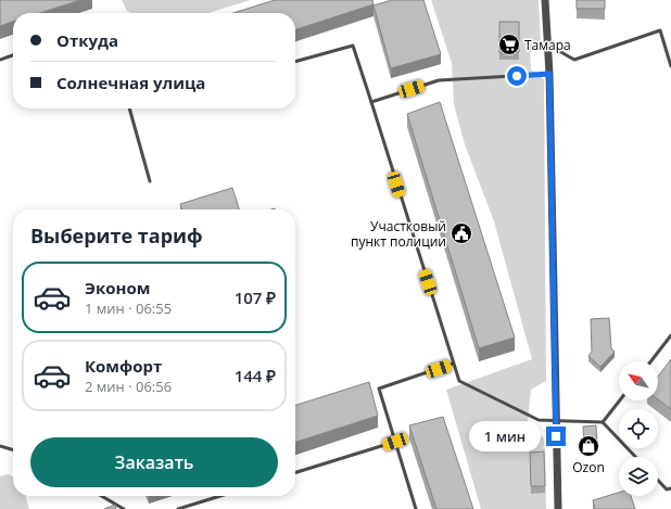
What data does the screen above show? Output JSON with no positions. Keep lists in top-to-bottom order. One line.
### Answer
{"places":{"supermarket":["Тамара"],"public building":["Участковый пункт полиции"],"shop":["Ozon"]},"north":"top left","page":{"banner":["Откуда","Солнечная улица"],"heading":"Выберите тариф","list":[{"name":"Эконом","note":"1 мин · 06:55","value":"107 ₽"},{"name":"Комфорт","note":"2 мин · 06:56","value":"144 ₽"}],"bubble":"1 мин","buttons":"Заказать"}}
